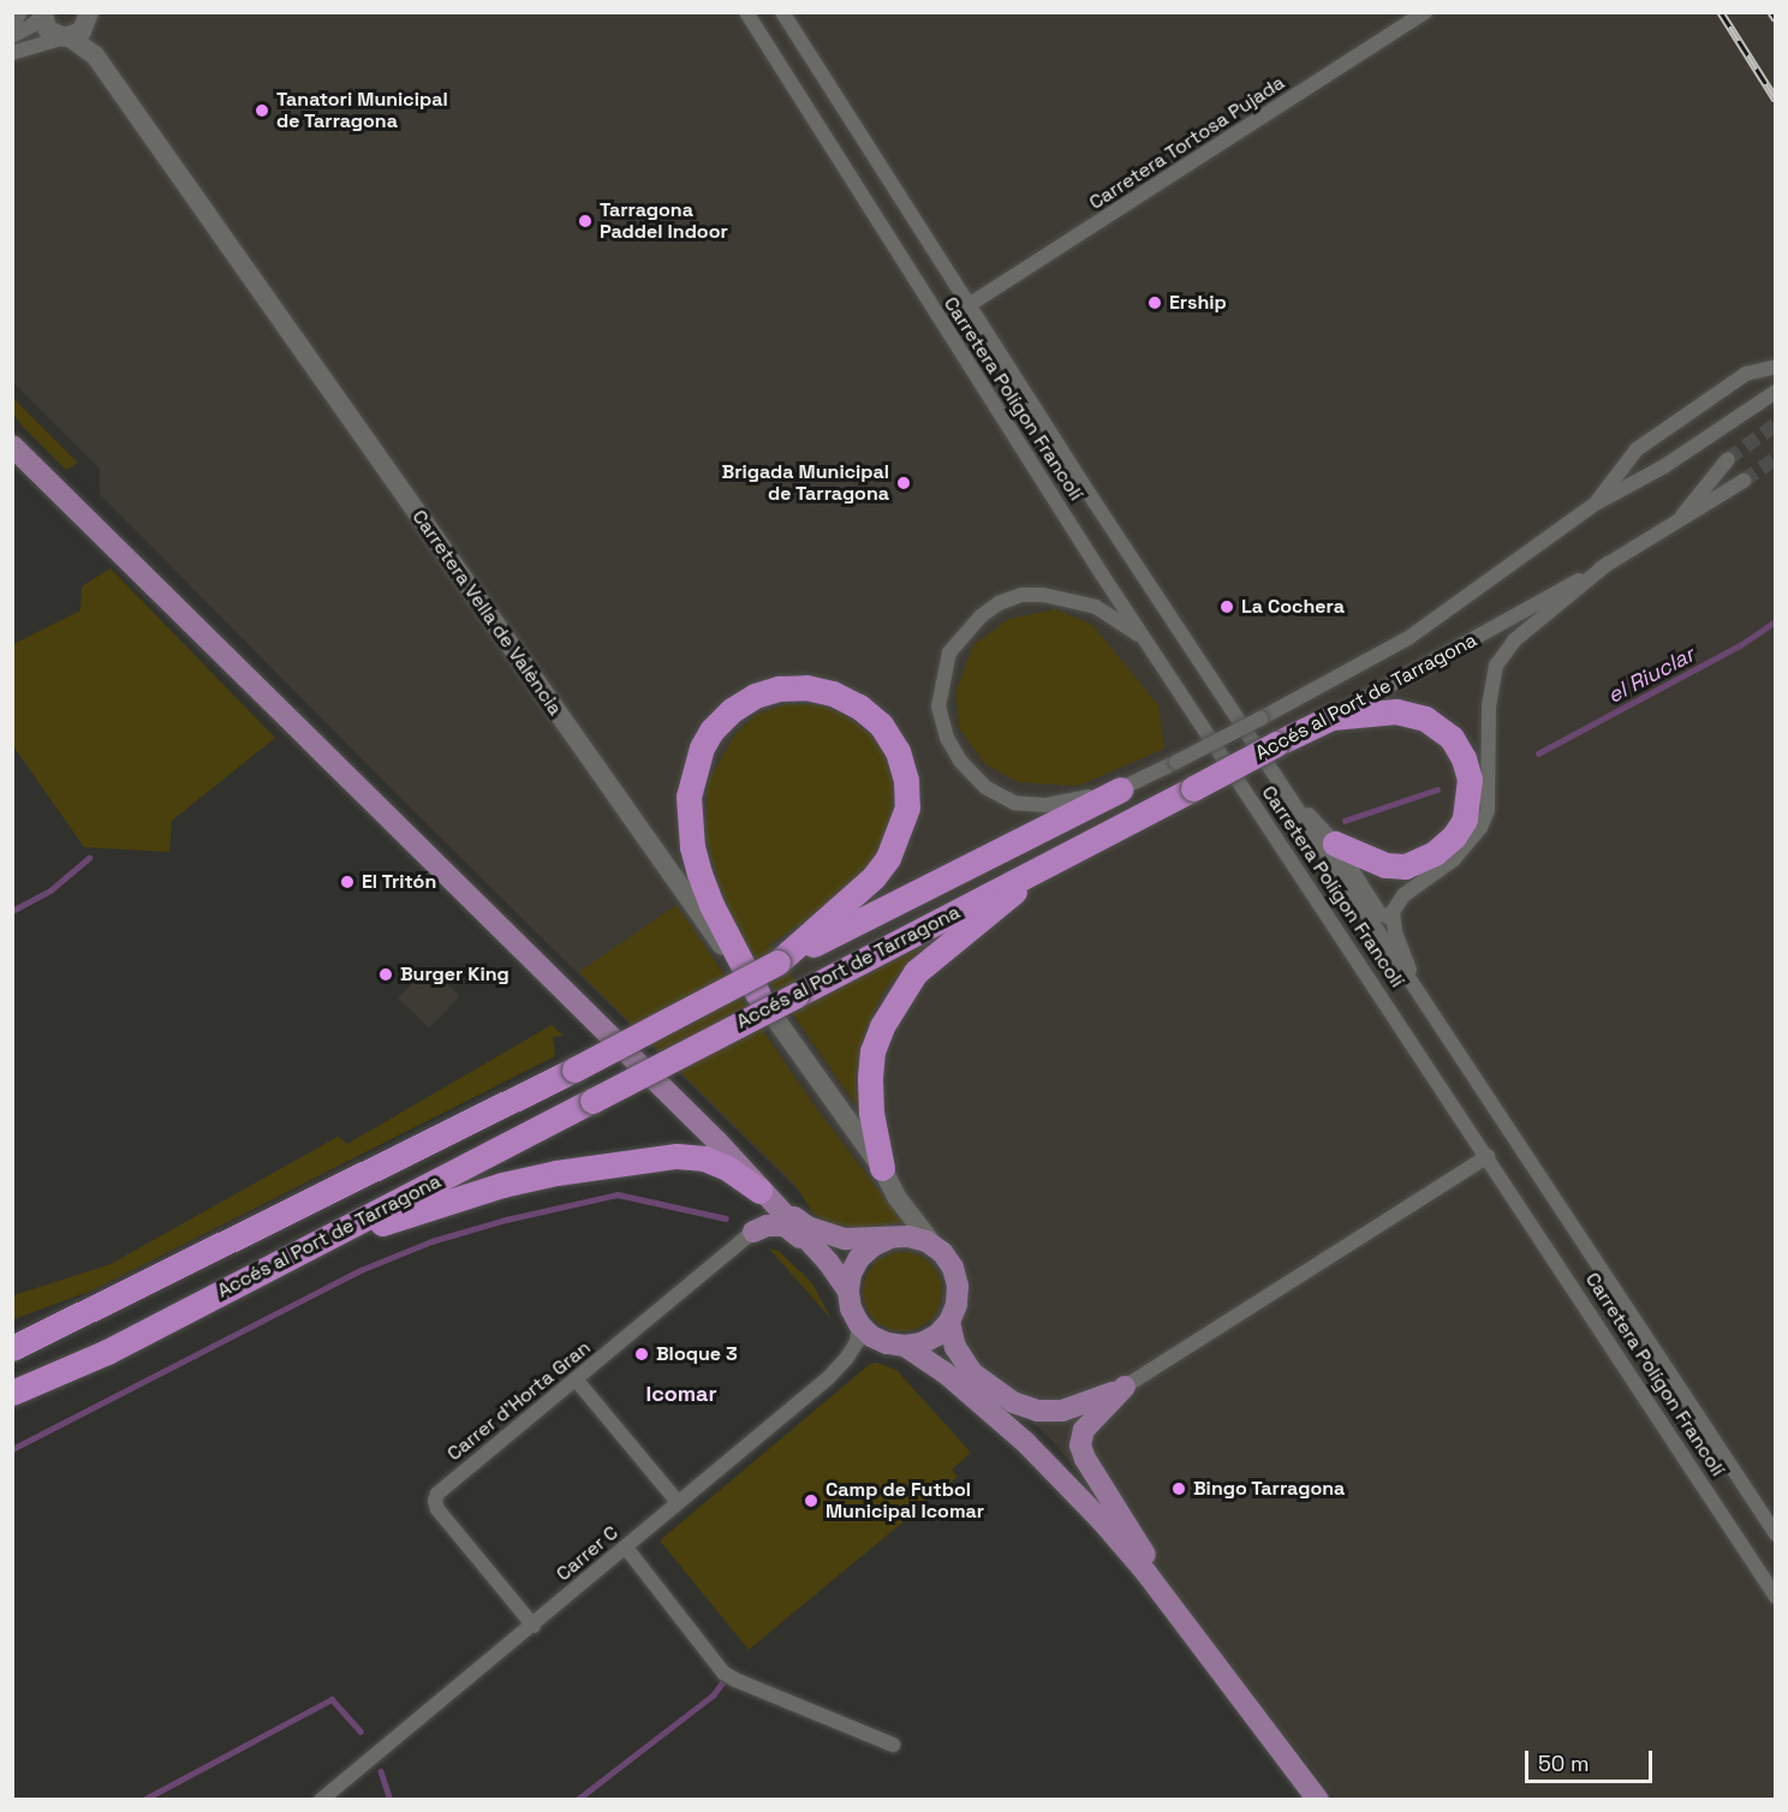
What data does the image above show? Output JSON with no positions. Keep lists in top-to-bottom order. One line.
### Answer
{"streets":{"highway":["Accés al Port de Tarragona"],"street":["Carretera Tortosa Pujada","Carretera Polígon Francolí","Carretera Vella de València","Carrer d'Horta Gran","Carrer C"]},"crossings":[["Carretera Tortosa Pujada","Carretera Polígon Francolí"],["Carretera Vella de València","Carrer C"],["Carrer d'Horta Gran","Carrer C"]],"districts":["Icomar"],"water":["el Riuclar"],"places":["Tanatori Municipal de Tarragona","Tarragona Paddel Indoor","Ership","Brigada Municipal de Tarragona","La Cochera","El Tritón","Burger King","Bloque 3","Bingo Tarragona","Camp de Futbol Municipal Icomar"],"scale_bar":"50 m"}
